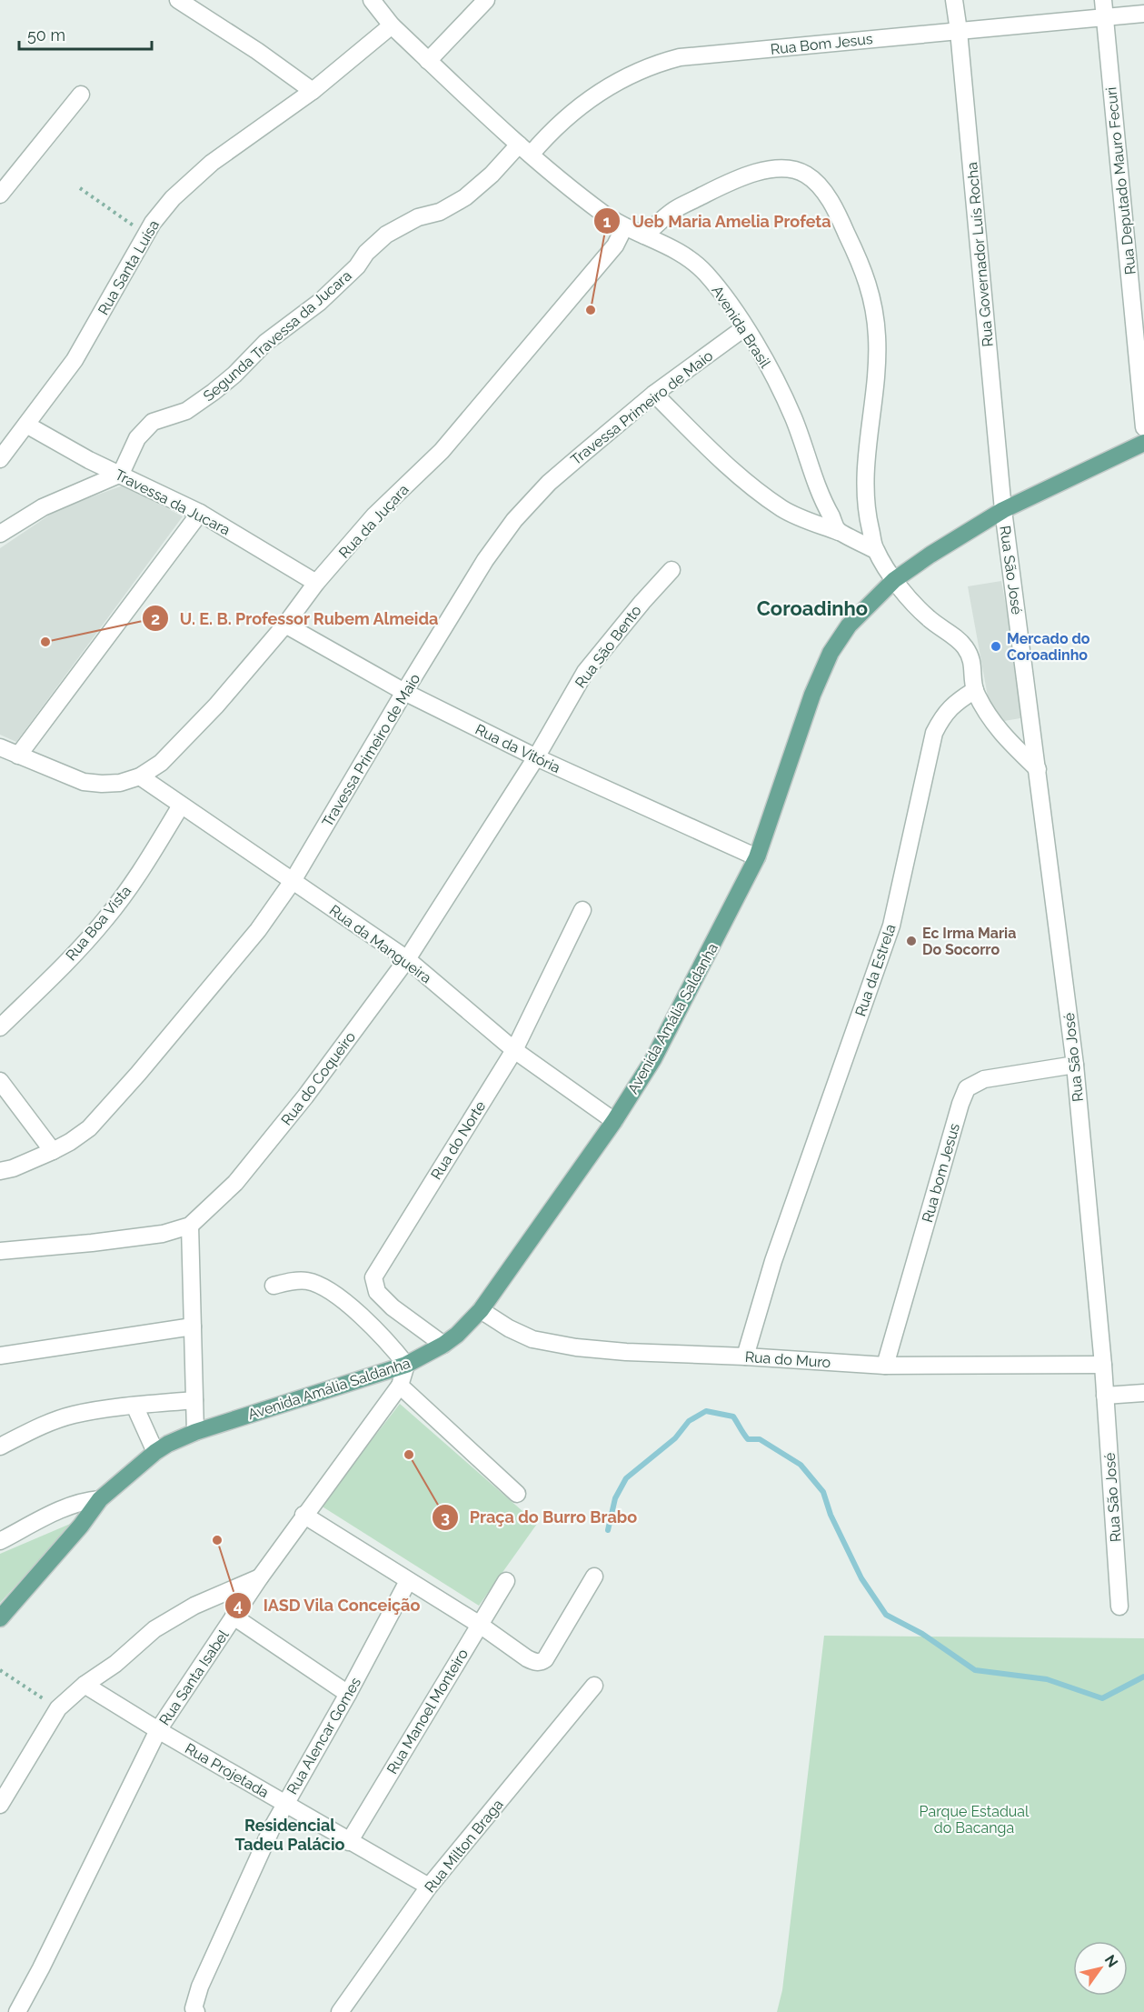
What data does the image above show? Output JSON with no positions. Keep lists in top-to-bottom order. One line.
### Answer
{"streets":{"main road":["Avenida Amália Saldanha"],"street":["Rua Bom Jesus","Rua Deputado Mauro Fecuri","Rua Governador Luís Rocha","Rua Santa Luísa","Avenida Brasil","Segunda Travessa da Jucara","Travessa Primeiro de Maio","Travessa da Jucara","Rua da Juçara","Rua São José","Rua São Bento","Rua da Vitória","Rua Boa Vista","Rua da Mangueira","Rua da Estrela","Rua do Coqueiro","Rua do Norte","Rua bom Jesus","Rua do Muro","Rua Santa Isabel","Rua Manoel Monteiro","Rua Alencar Gomes","Rua Projetada","Rua Milton Braga"]},"crossings":[["Rua Bom Jesus","Rua Deputado Mauro Fecuri"],["Rua Bom Jesus","Rua Governador Luís Rocha"],["Rua Bom Jesus","Avenida Brasil"],["Rua Bom Jesus","Segunda Travessa da Jucara"],["Rua Governador Luís Rocha","Rua São José"],["Rua Governador Luís Rocha","Avenida Amália Saldanha"],["Rua Santa Luísa","Avenida Brasil"],["Rua Santa Luísa","Travessa da Jucara"],["Avenida Brasil","Segunda Travessa da Jucara"],["Avenida Brasil","Travessa Primeiro de Maio"],["Avenida Brasil","Rua da Juçara"],["Segunda Travessa da Jucara","Travessa da Jucara"],["Travessa Primeiro de Maio","Rua da Vitória"],["Travessa Primeiro de Maio","Rua da Mangueira"],["Travessa da Jucara","Rua da Juçara"],["Rua da Juçara","Rua da Vitória"],["Rua da Juçara","Rua da Mangueira"],["Rua São José","Avenida Amália Saldanha"],["Rua São José","Rua bom Jesus"],["Rua São José","Rua do Muro"],["Rua São Bento","Rua da Vitória"],["Rua São Bento","Rua do Coqueiro"],["Rua da Vitória","Avenida Amália Saldanha"],["Rua da Vitória","Rua do Coqueiro"],["Rua Boa Vista","Rua da Mangueira"],["Rua da Mangueira","Avenida Amália Saldanha"],["Rua da Mangueira","Rua do Coqueiro"],["Rua da Mangueira","Rua do Norte"],["Rua da Estrela","Rua do Muro"],["Avenida Amália Saldanha","Rua do Norte"],["Avenida Amália Saldanha","Rua do Muro"],["Avenida Amália Saldanha","Rua Santa Isabel"],["Rua bom Jesus","Rua do Muro"],["Rua Santa Isabel","Rua Projetada"],["Rua Manoel Monteiro","Rua Projetada"],["Rua Alencar Gomes","Rua Projetada"],["Rua Projetada","Rua Milton Braga"]],"districts":["Coroadinho","Residencial Tadeu Palácio"],"parks":["Parque Estadual do Bacanga"],"places":["Ueb Maria Amelia Profeta","U. E. B. Professor Rubem Almeida","Mercado do Coroadinho","Ec Irma Maria Do Socorro","Praça do Burro Brabo","IASD Vila Conceição"],"scale_bar":"50 m","north":"top right"}
